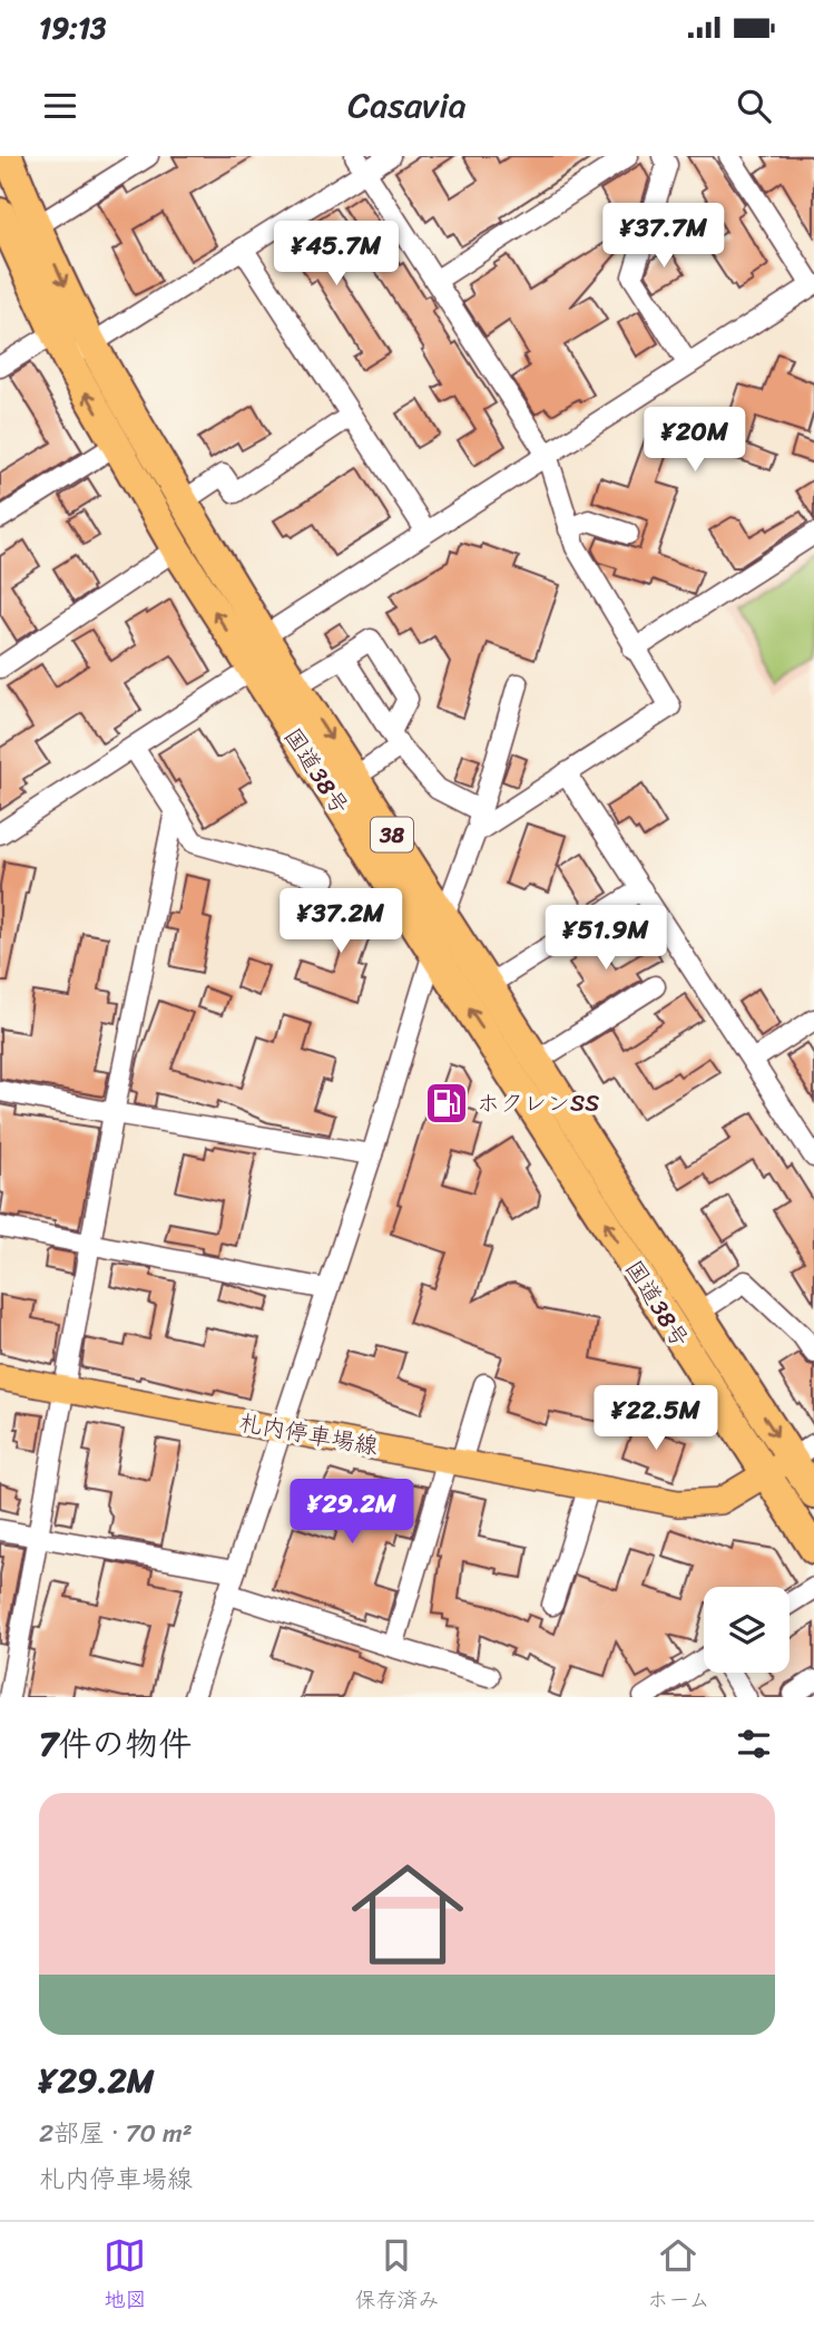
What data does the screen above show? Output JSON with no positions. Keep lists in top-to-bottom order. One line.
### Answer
{"streets":{"highway":["国道38号","38"],"main road":["札内停車場線"]},"crossings":[["国道38号","札内停車場線"]],"places":{"fuel station":["ホクレンSS"]},"page":{"status":"19:13","header":"Casavia","price":["¥37.7M","¥45.7M","¥20M","¥37.2M","¥51.9M","¥22.5M","¥29.2M"],"heading":"7件の物件","list":[{"name":"¥29.2M","note":"2部屋 · 70 m² · 札内停車場線"}],"tabs":["地図","保存済み","ホーム"]}}
